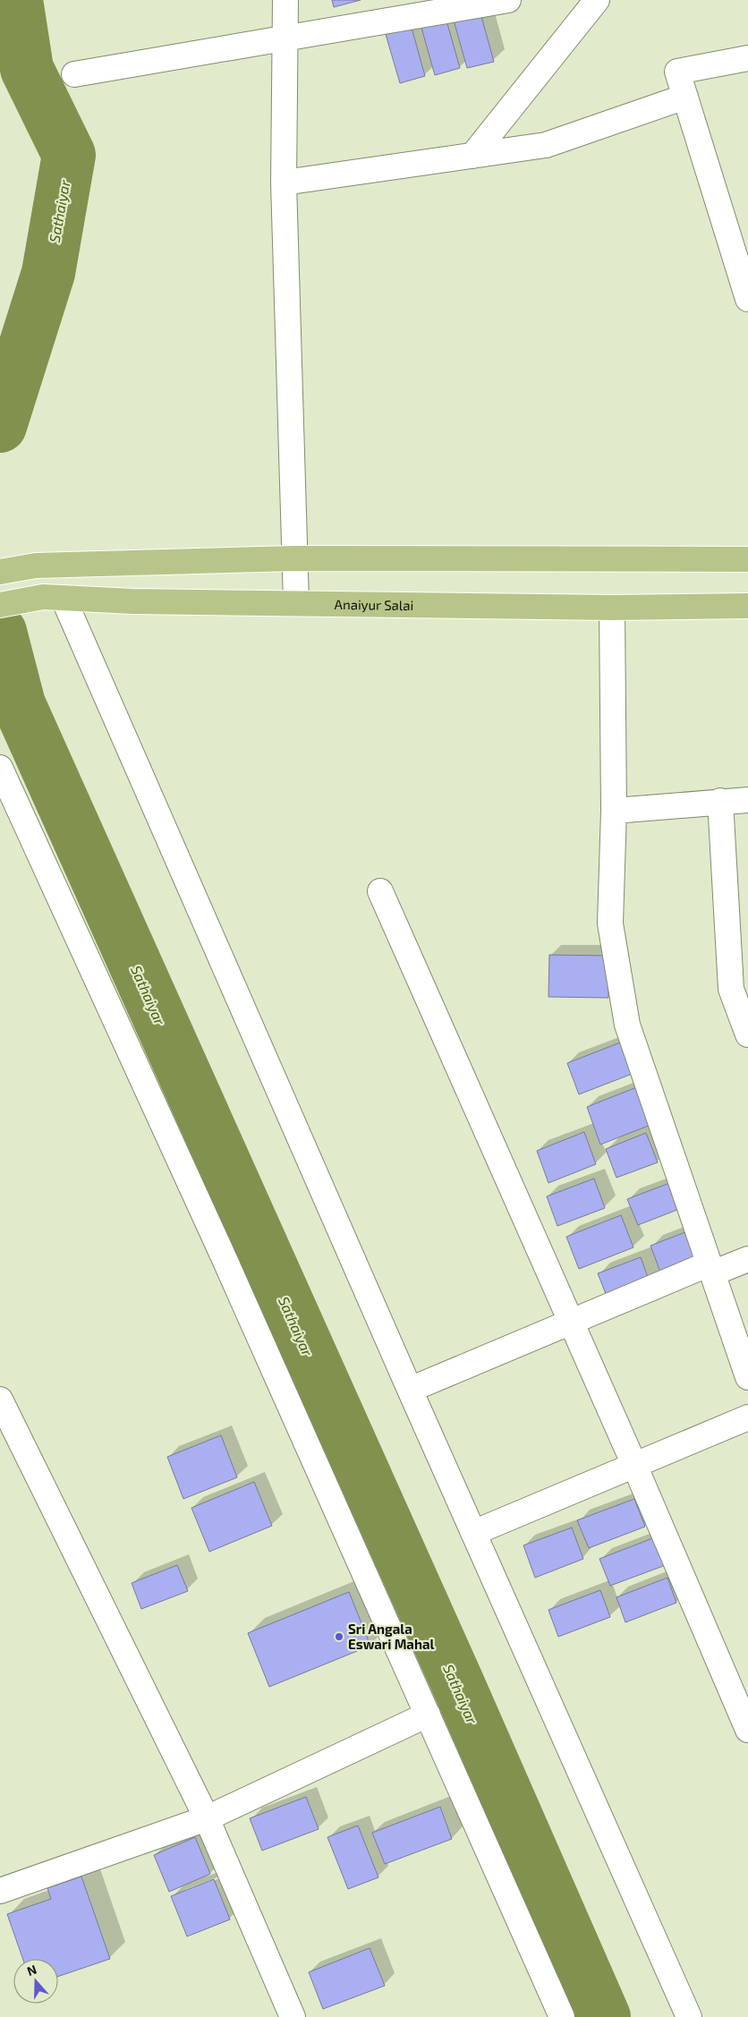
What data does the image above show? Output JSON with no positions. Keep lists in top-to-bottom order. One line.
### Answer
{"streets":{"main road":["Anaiyur Salai"]},"water":["Sathaiyar"],"places":["Sri Angala Eswari Mahal"],"north":"top"}
